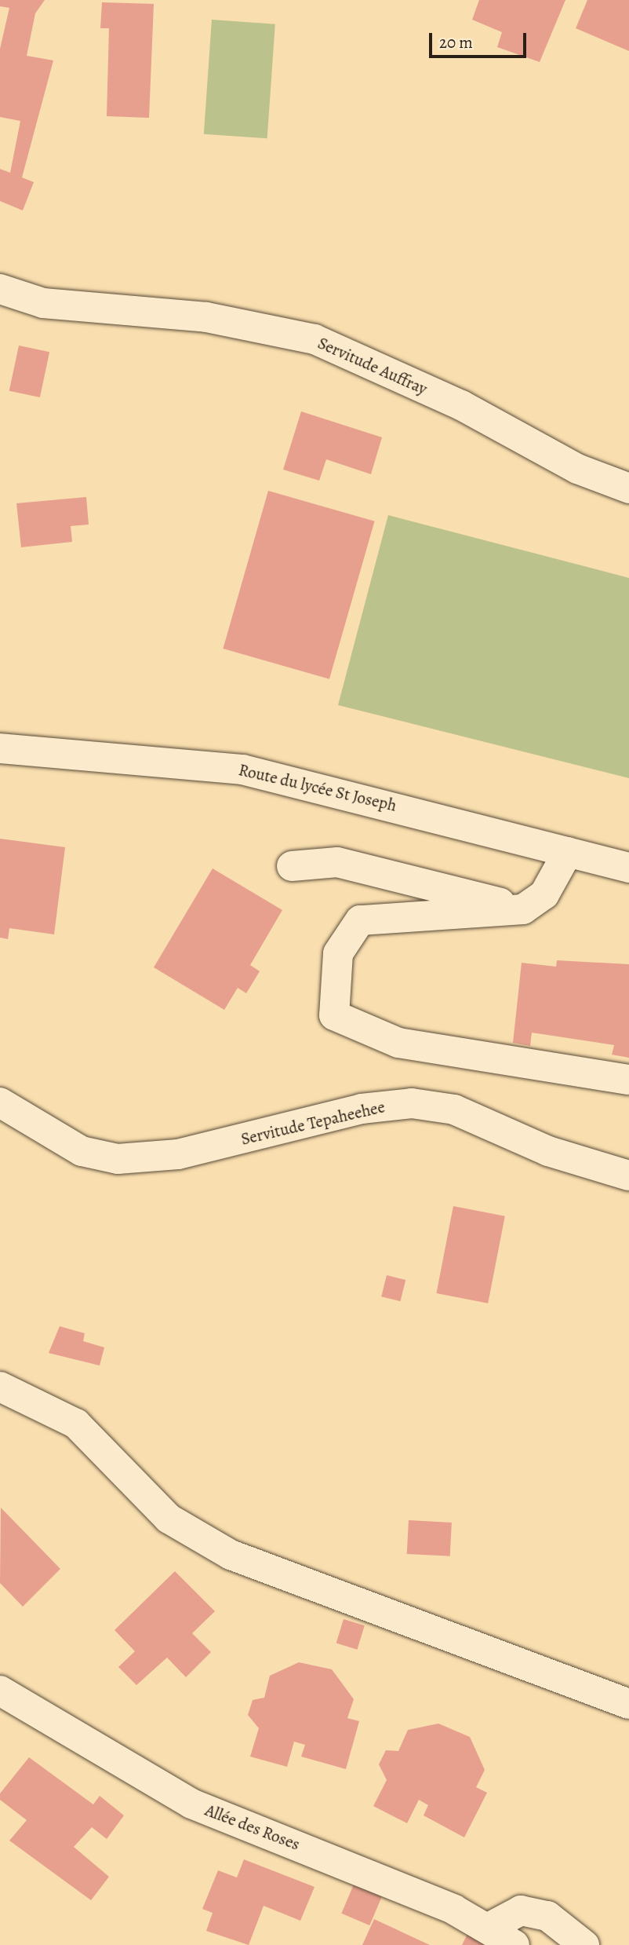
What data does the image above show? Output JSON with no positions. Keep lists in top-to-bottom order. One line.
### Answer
{"streets":{"street":["Servitude Auffray","Route du lycée St Joseph","Servitude Tepaheehee","Allée des Roses"]},"scale_bar":"20 m"}
